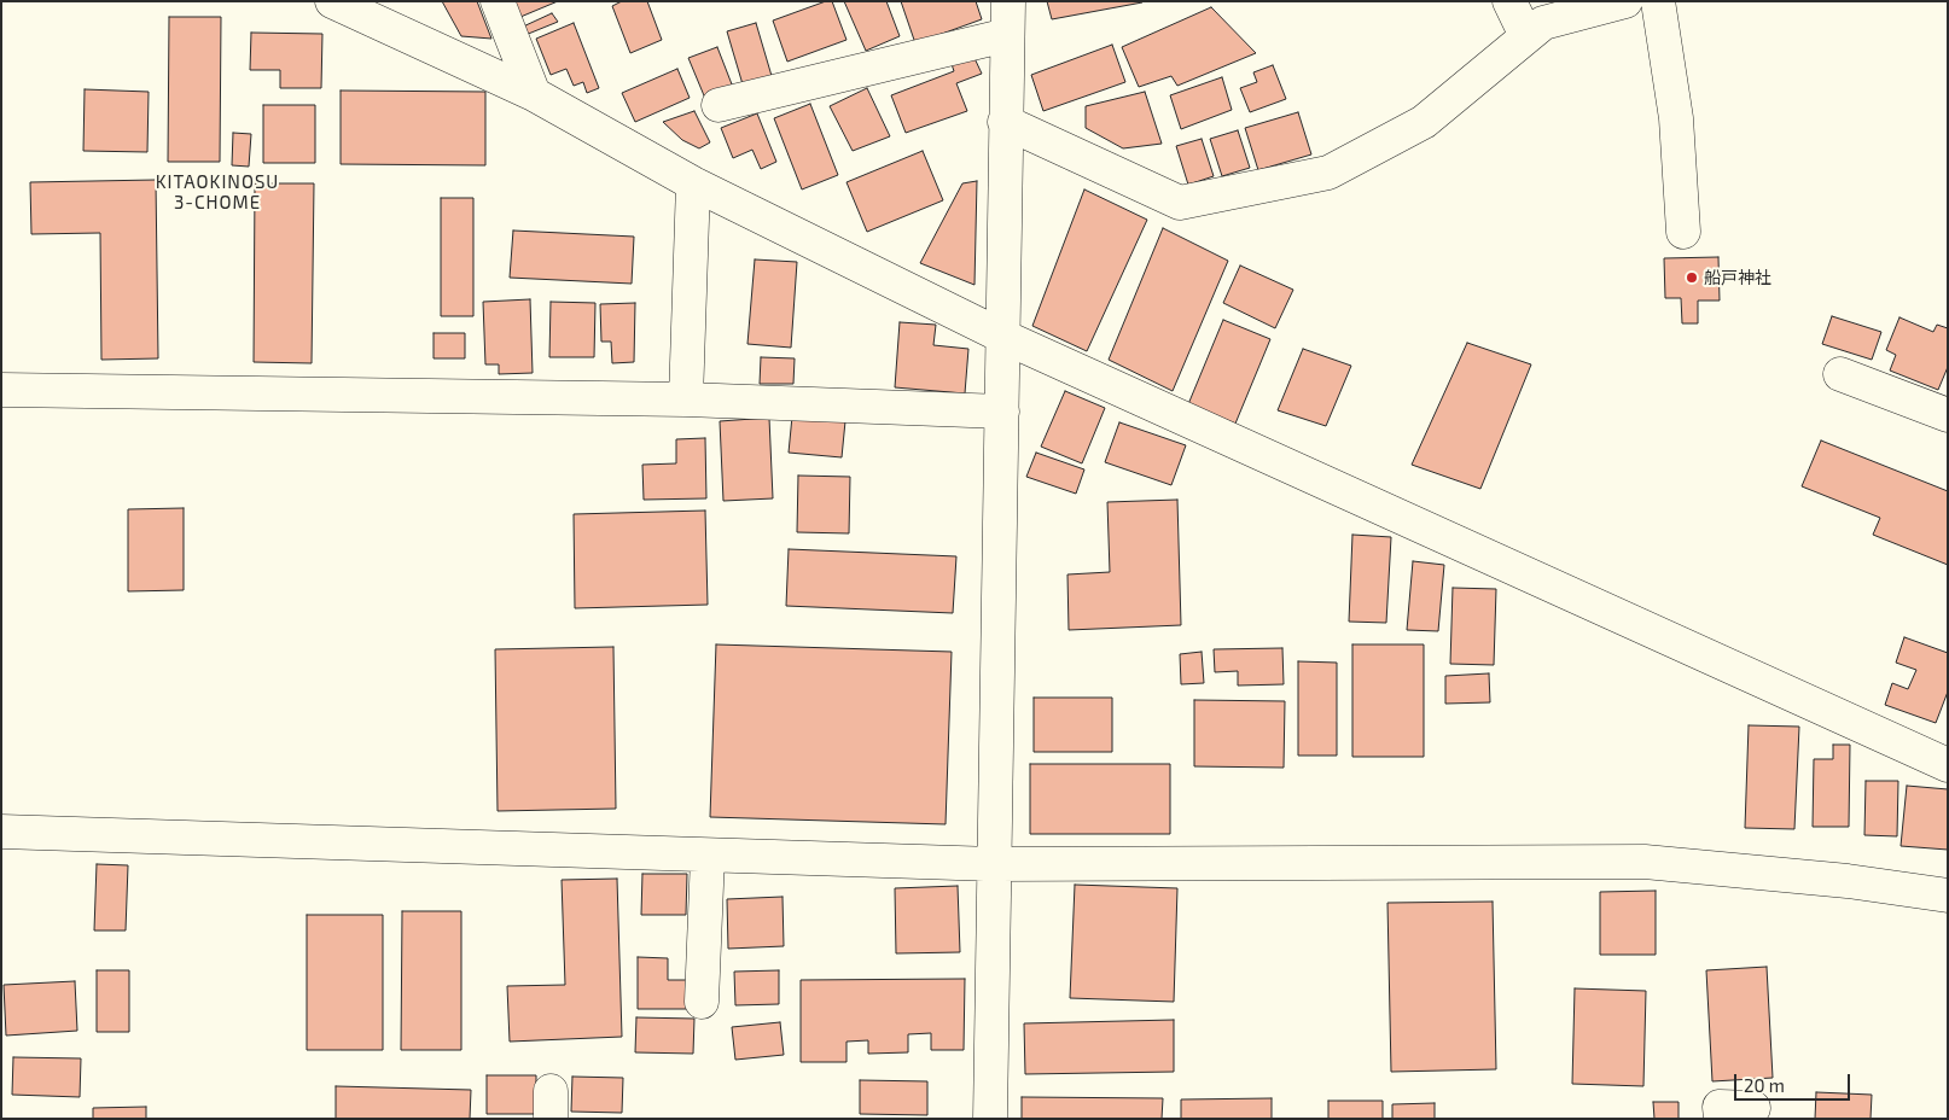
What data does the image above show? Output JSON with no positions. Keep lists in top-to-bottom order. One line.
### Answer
{"districts":["KITAOKINOSU 3-CHOME"],"places":["船戸神社"],"scale_bar":"20 m"}
